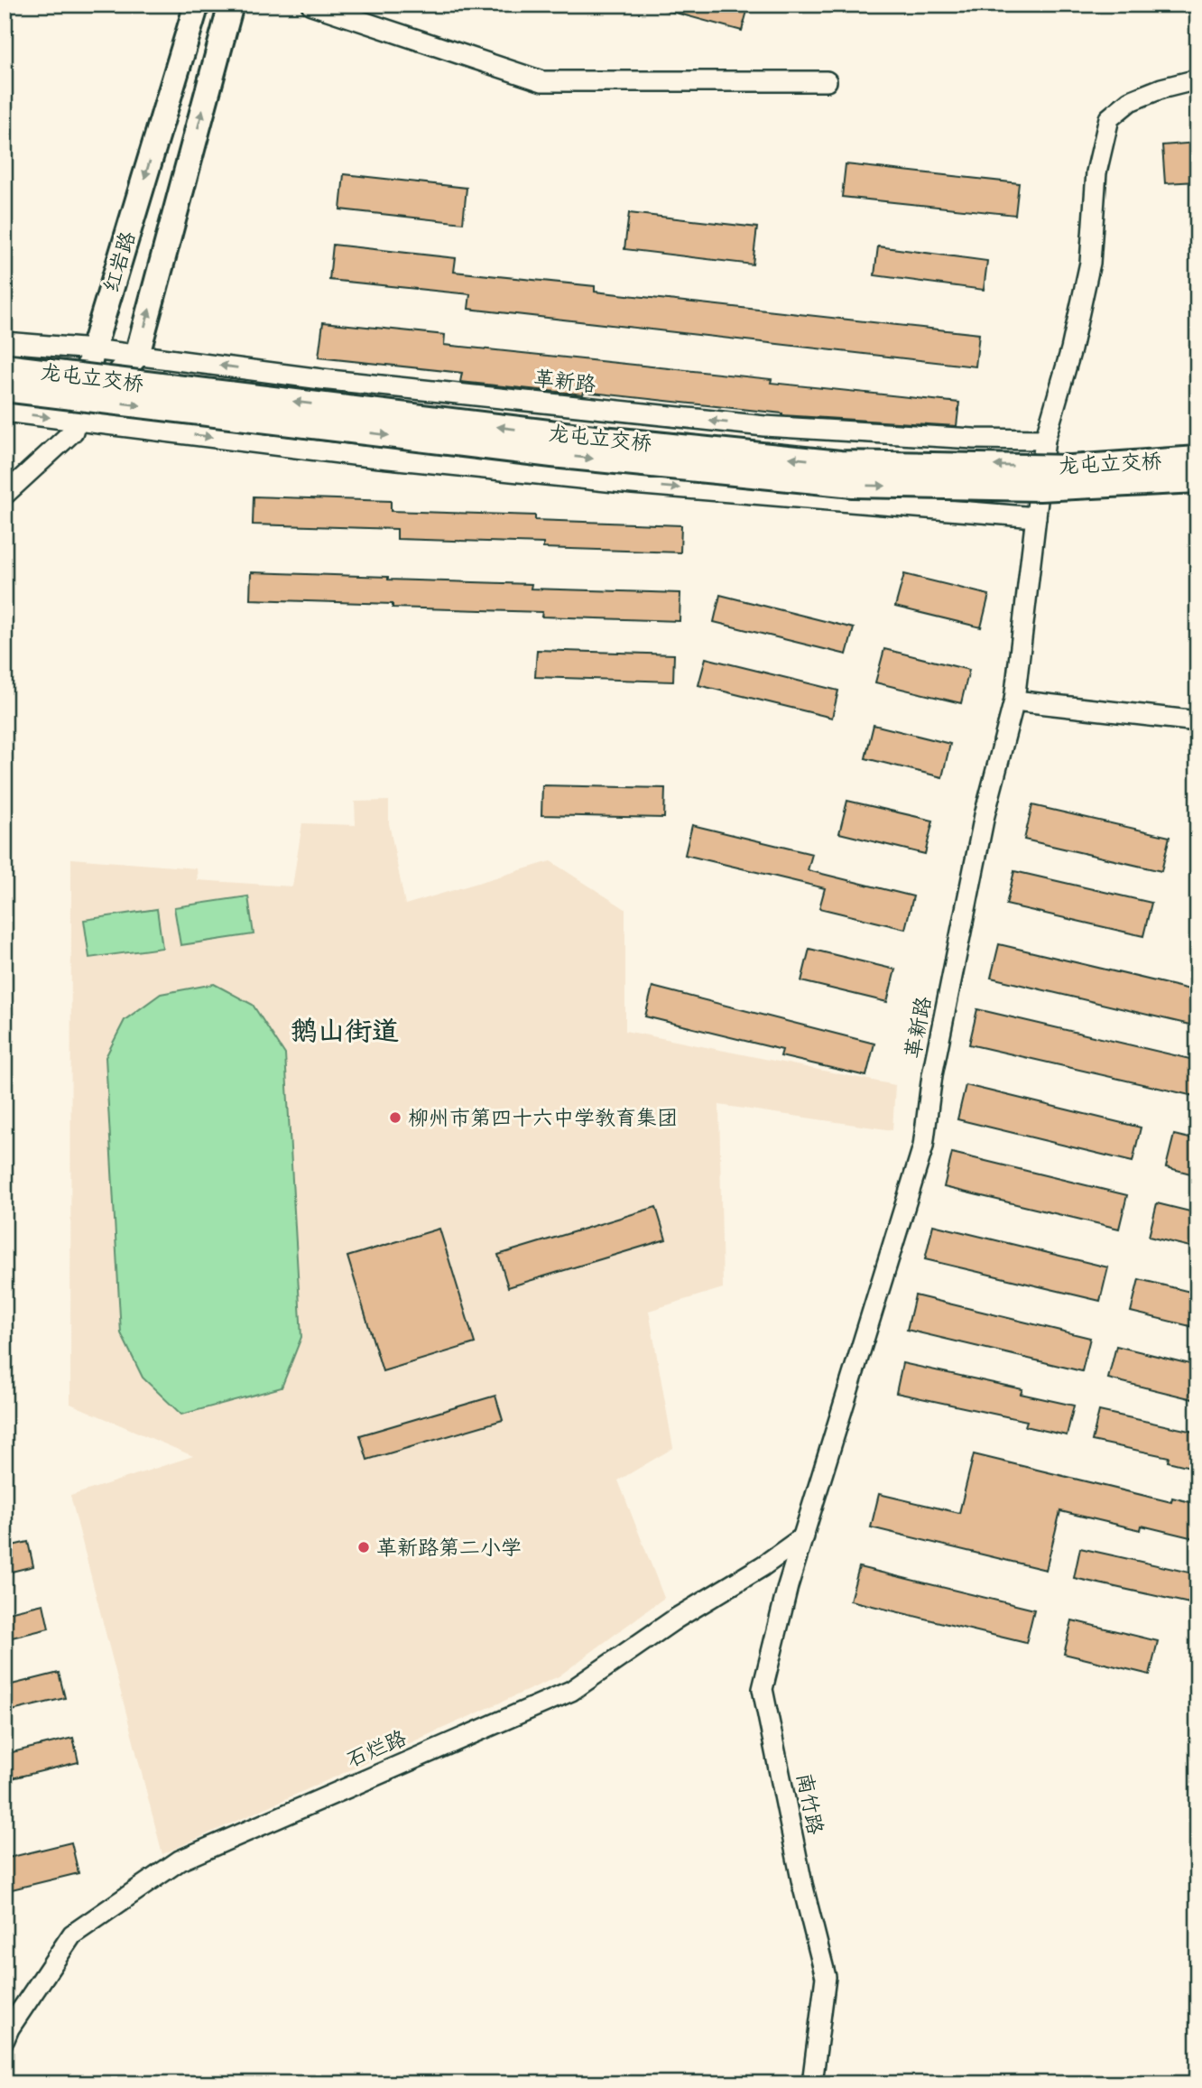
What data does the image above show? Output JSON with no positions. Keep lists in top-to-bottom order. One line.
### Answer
{"streets":{"main road":["红岩路","龙屯立交桥"],"street":["革新路","石烂路","南竹路"]},"crossings":[["红岩路","革新路"],["革新路","石烂路"],["革新路","南竹路"],["石烂路","南竹路"]],"districts":["鹅山街道"],"places":["柳州市第四十六中学教育集团","革新路第二小学"]}
